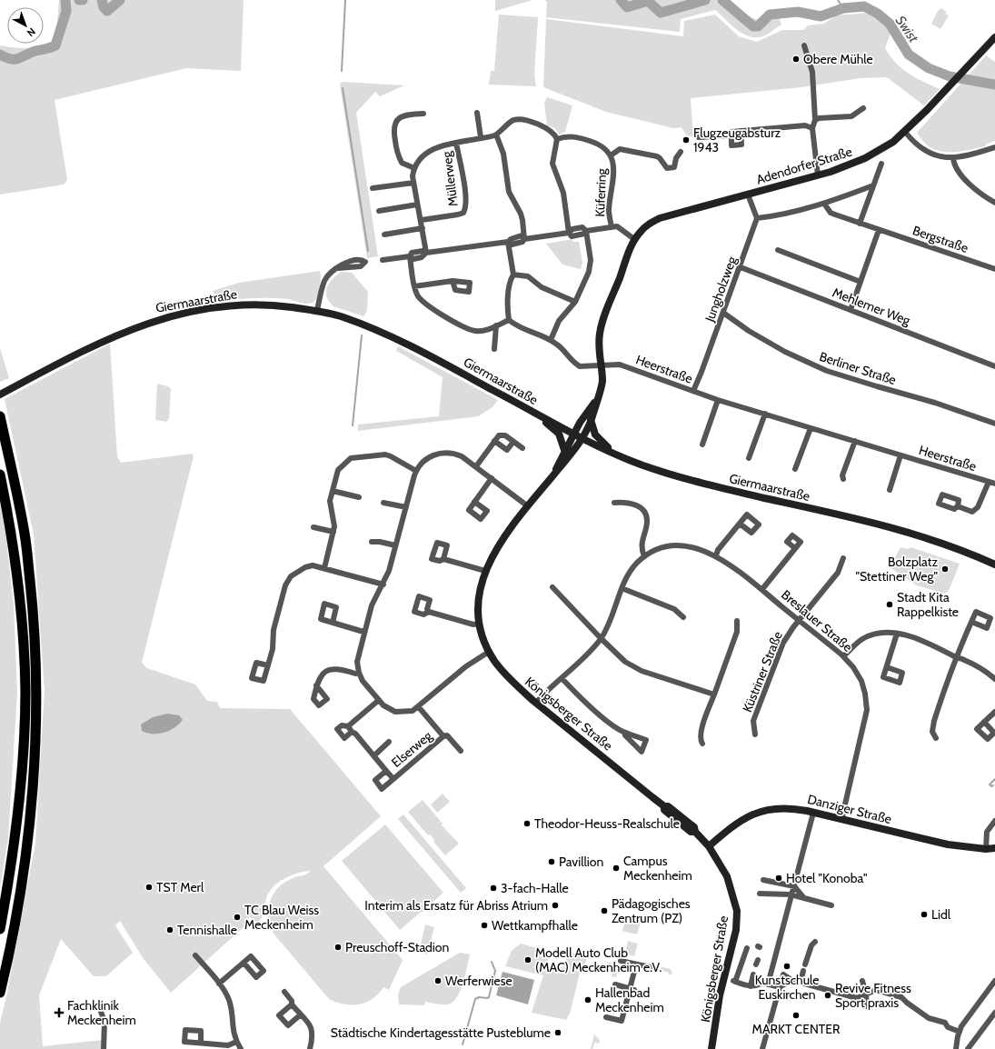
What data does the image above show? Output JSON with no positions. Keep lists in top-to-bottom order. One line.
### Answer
{"streets":{"street":["Adendorfer Straße","Müllerweg","Küferring","Bergstraße","Jungholzweg","Giermaarstraße","Mehlemer Weg","Berliner Straße","Heerstraße","Breslauer Straße","Küstriner Straße","Königsberger Straße","Elserweg","Danziger Straße"]},"crossings":[["Adendorfer Straße","Königsberger Straße"],["Jungholzweg","Mehlemer Weg"],["Jungholzweg","Berliner Straße"],["Jungholzweg","Heerstraße"],["Giermaarstraße","Königsberger Straße"],["Heerstraße","Königsberger Straße"],["Breslauer Straße","Küstriner Straße"],["Breslauer Straße","Königsberger Straße"],["Breslauer Straße","Danziger Straße"],["Königsberger Straße","Danziger Straße"]],"water":["Swist"],"places":{"other":["Obere Mühle","Flugzeugabsturz 1943","Bolzplatz \"Stettiner Weg\"","Stadt Kita Rappelkiste","Theodor-Heuss-Realschule","Pavillion","Campus Meckenheim","Hotel \"Konoba\"","TST Merl","3-fach-Halle","Interim als Ersatz für Abriss Atrium","Pädagogisches Zentrum (PZ)","Lidl","TC Blau Weiss Meckenheim","Wettkampfhalle","Tennishalle","Preuschoff-Stadion","Modell Auto Club (MAC) Meckenheim e.V.","Kunstschule Euskirchen","Werferwiese","Revive Fitness Sport praxis","Hallenbad Meckenheim","MARKT CENTER","Städtische Kindertagesstätte Pusteblume"],"health":["Fachklinik Meckenheim"]},"north":"bottom right"}
